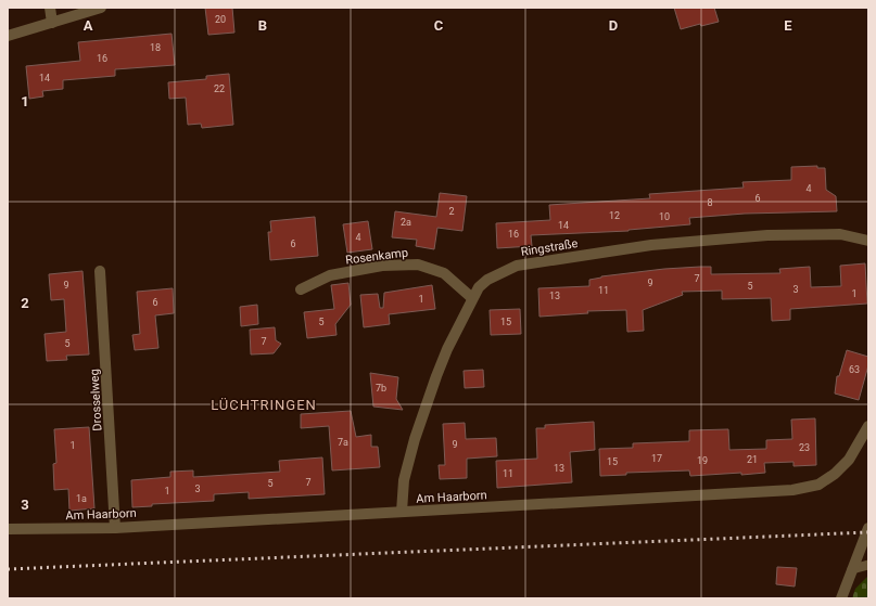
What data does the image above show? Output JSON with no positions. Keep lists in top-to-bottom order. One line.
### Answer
{"streets":{"street":["Ringstraße","Rosenkamp","Drosselweg","Am Haarborn"]},"crossings":[["Ringstraße","Rosenkamp"],["Ringstraße","Am Haarborn"],["Drosselweg","Am Haarborn"]],"districts":["LÜCHTRINGEN"],"house_numbers":["20","18","16","14","22","4","6","8","2","12","10","2a","14","16","4","6","7","9","9","5","3","11","1","13","1","6","5","15","7","5","63","7b","7a","9","1","23","17","21","19","15","13","11","7","5","3","1","1a"],"grid":{"columns":["A","B","C","D","E"],"rows":["1","2","3"]}}
